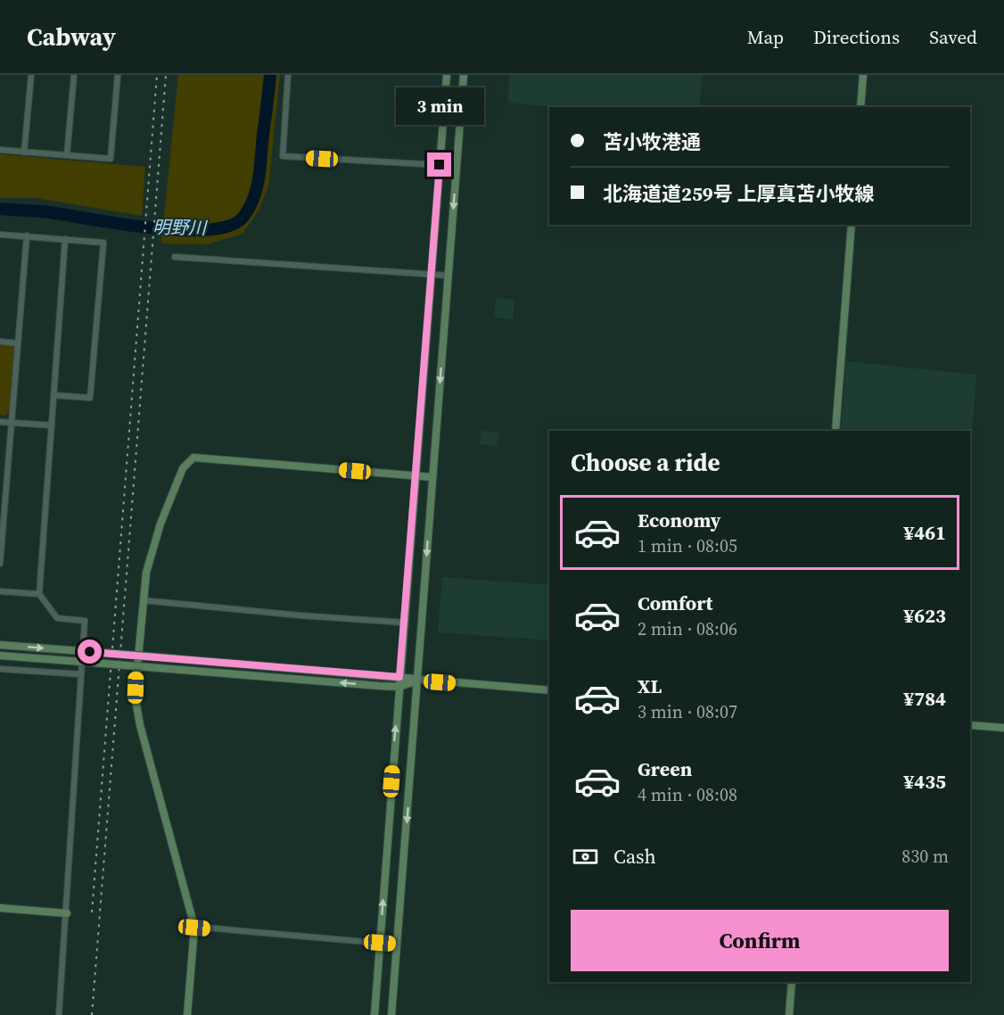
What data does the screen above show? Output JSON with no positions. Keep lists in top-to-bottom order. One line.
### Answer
{"water":["明野川"],"page":{"header":"Cabway","nav":["Map","Directions","Saved"],"bubble":"3 min","banner":["苫小牧港通","北海道道259号 上厚真苫小牧線"],"heading":"Choose a ride","list":[{"name":"Economy","note":"1 min · 08:05","value":"¥461"},{"name":"Comfort","note":"2 min · 08:06","value":"¥623"},{"name":"XL","note":"3 min · 08:07","value":"¥784"},{"name":"Green","note":"4 min · 08:08","value":"¥435"}],"pay":["Cash","830 m"],"buttons":"Confirm"}}
